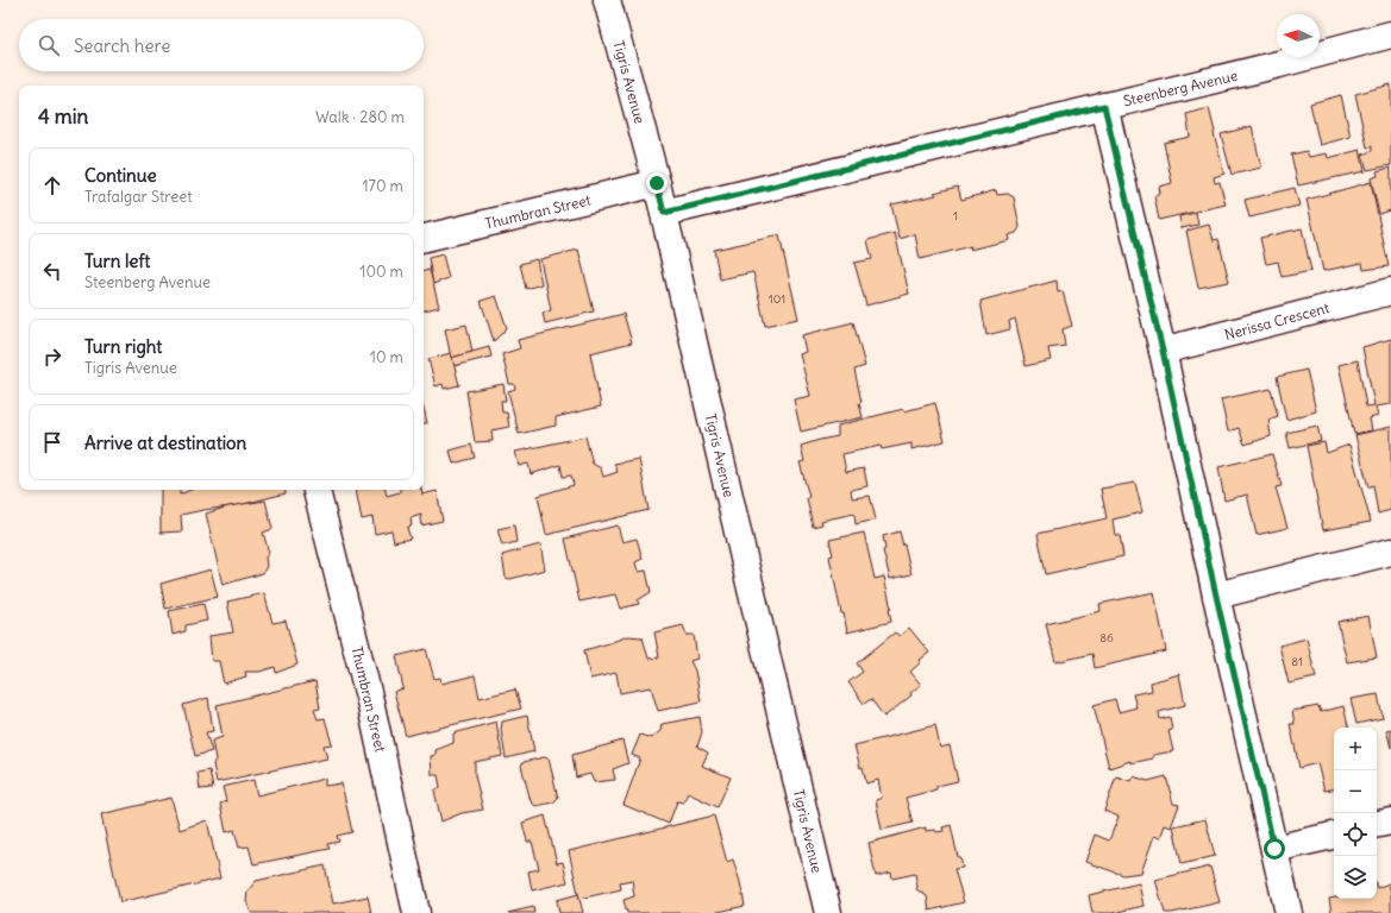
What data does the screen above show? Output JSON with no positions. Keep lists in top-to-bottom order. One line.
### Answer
{"streets":{"street":["Tigris Avenue","Steenberg Avenue","Thumbran Street","Nerissa Crescent"]},"crossings":[["Tigris Avenue","Steenberg Avenue"],["Tigris Avenue","Thumbran Street"]],"house_numbers":["1","101","86","81"],"north":"left","page":{"search":"Search here","heading":["4 min","Walk · 280 m"],"list":[["Continue","Trafalgar Street","170 m"],["Turn left","Steenberg Avenue","100 m"],["Turn right","Tigris Avenue","10 m"],"Arrive at destination"],"map_buttons":["+","−"]}}
